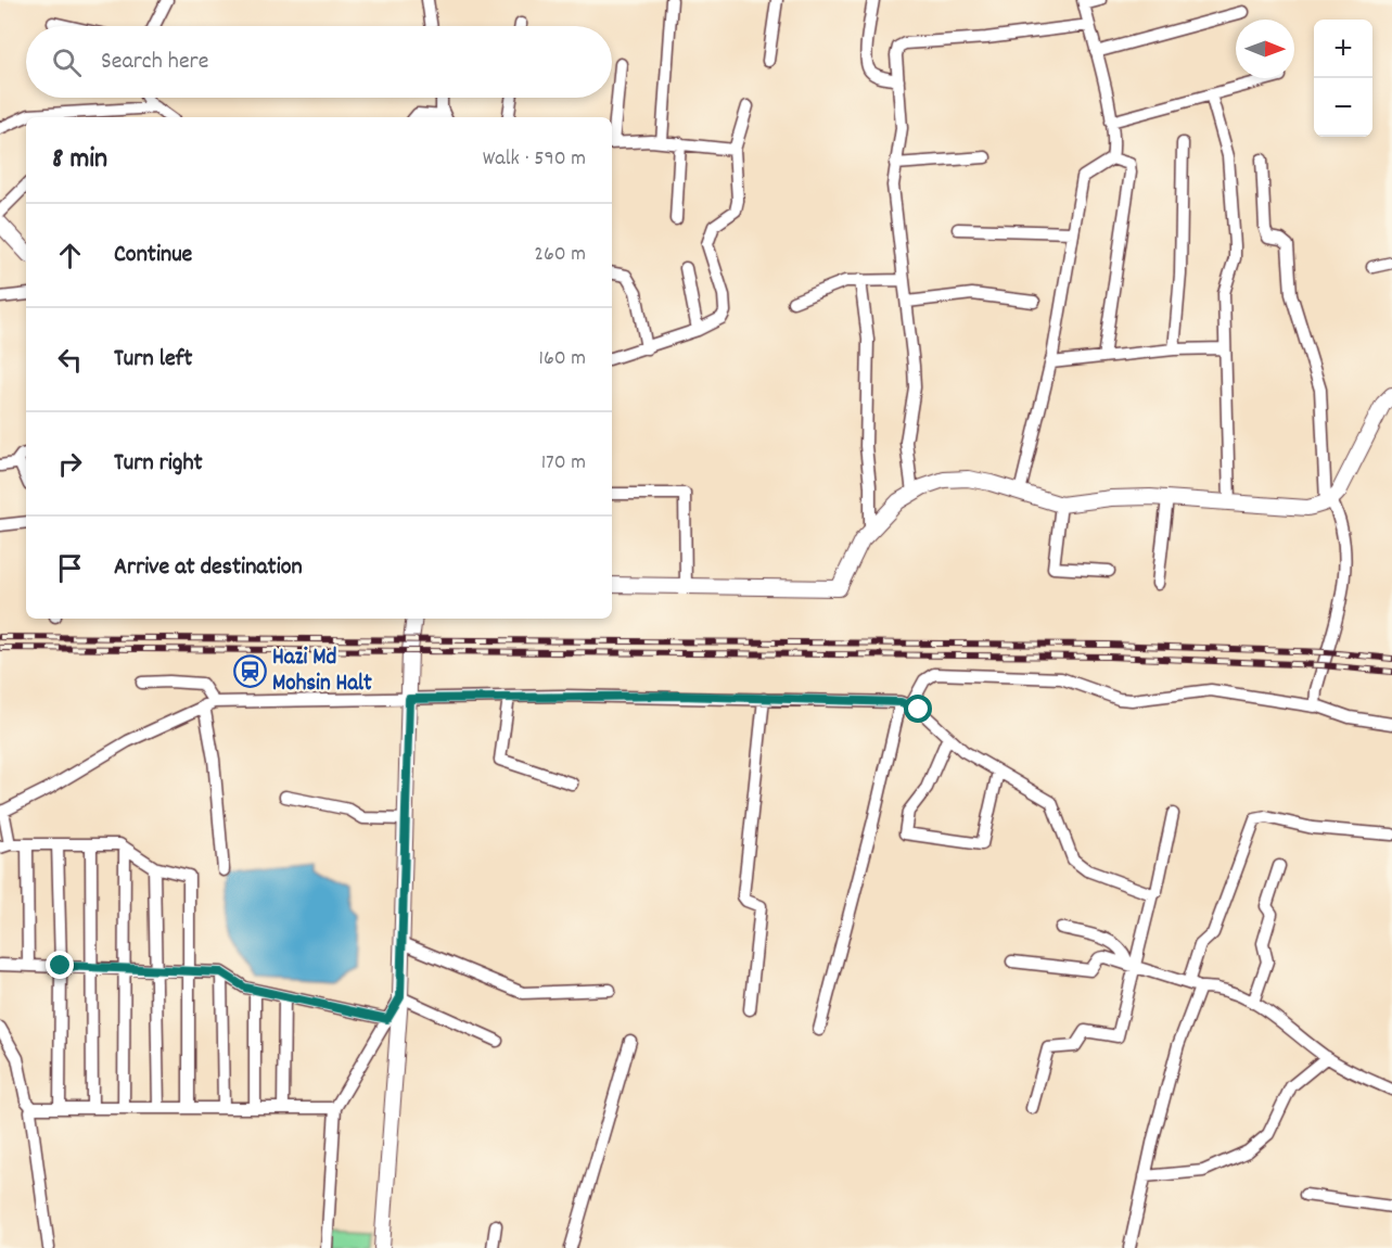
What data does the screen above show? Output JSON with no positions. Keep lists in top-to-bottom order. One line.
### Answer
{"places":{"station":["Hazi Md Mohsin Halt"]},"north":"right","page":{"map_buttons":["+","−"],"search":"Search here","heading":["8 min","Walk · 590 m"],"list":[["Continue","260 m"],["Turn left","160 m"],["Turn right","170 m"],"Arrive at destination"]}}
